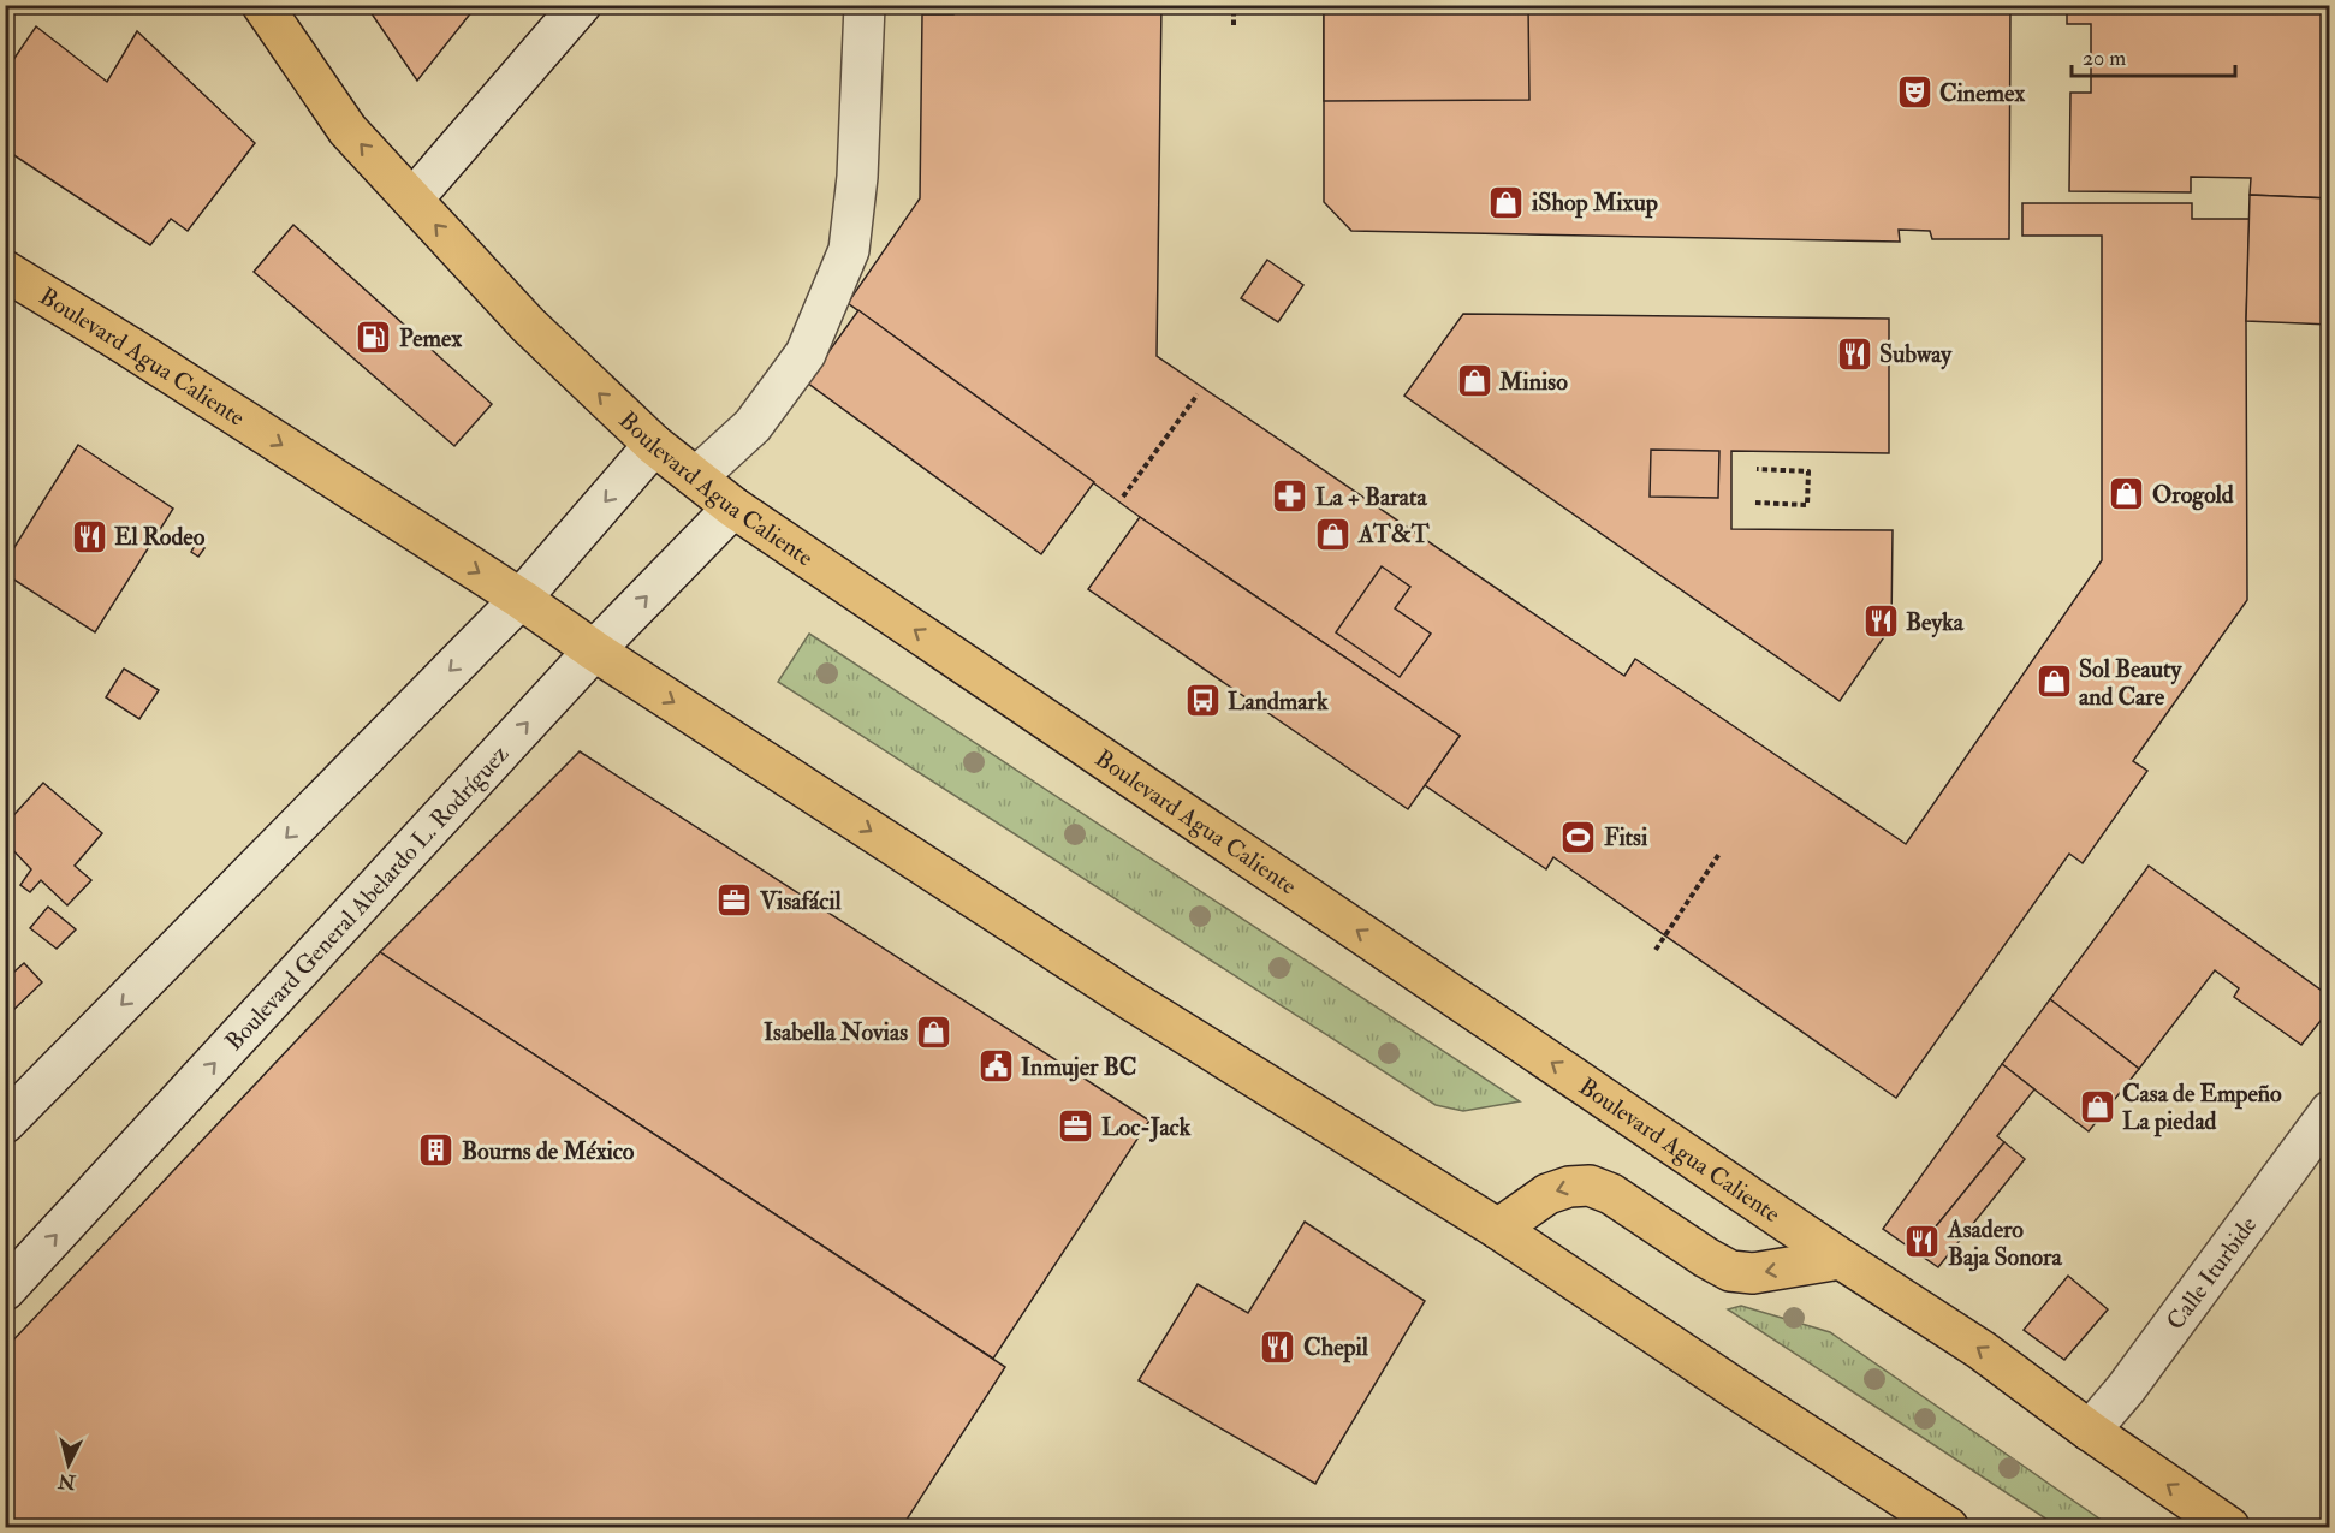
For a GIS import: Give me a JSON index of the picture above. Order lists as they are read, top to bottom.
{
  "streets": {
    "main road": ["Boulevard Agua Caliente", "Boulevard General Abelardo L. Rodríguez", "Calle Iturbide"]
  },
  "crossings": [
    ["Boulevard Agua Caliente", "Boulevard General Abelardo L. Rodríguez"],
    ["Boulevard Agua Caliente", "Calle Iturbide"]
  ],
  "places": {
    "theatre": ["Cinemex"],
    "shop": [
      "iShop Mixup",
      "Miniso",
      "Orogold",
      "AT&T",
      "Sol Beauty and Care",
      "Isabella Novias",
      "Casa de Empeño La piedad"
    ],
    "fuel station": ["Pemex"],
    "restaurant": [
      "Subway",
      "El Rodeo",
      "Beyka",
      "Asadero Baja Sonora",
      "Chepil"
    ],
    "pharmacy": ["La + Barata"],
    "bus stop": ["Landmark"],
    "sports": ["Fitsi"],
    "office": ["Visafácil", "Loc-Jack"],
    "public building": ["Inmujer BC"],
    "building": ["Bourns de México"]
  },
  "scale_bar": "20 m",
  "north": "bottom"
}
